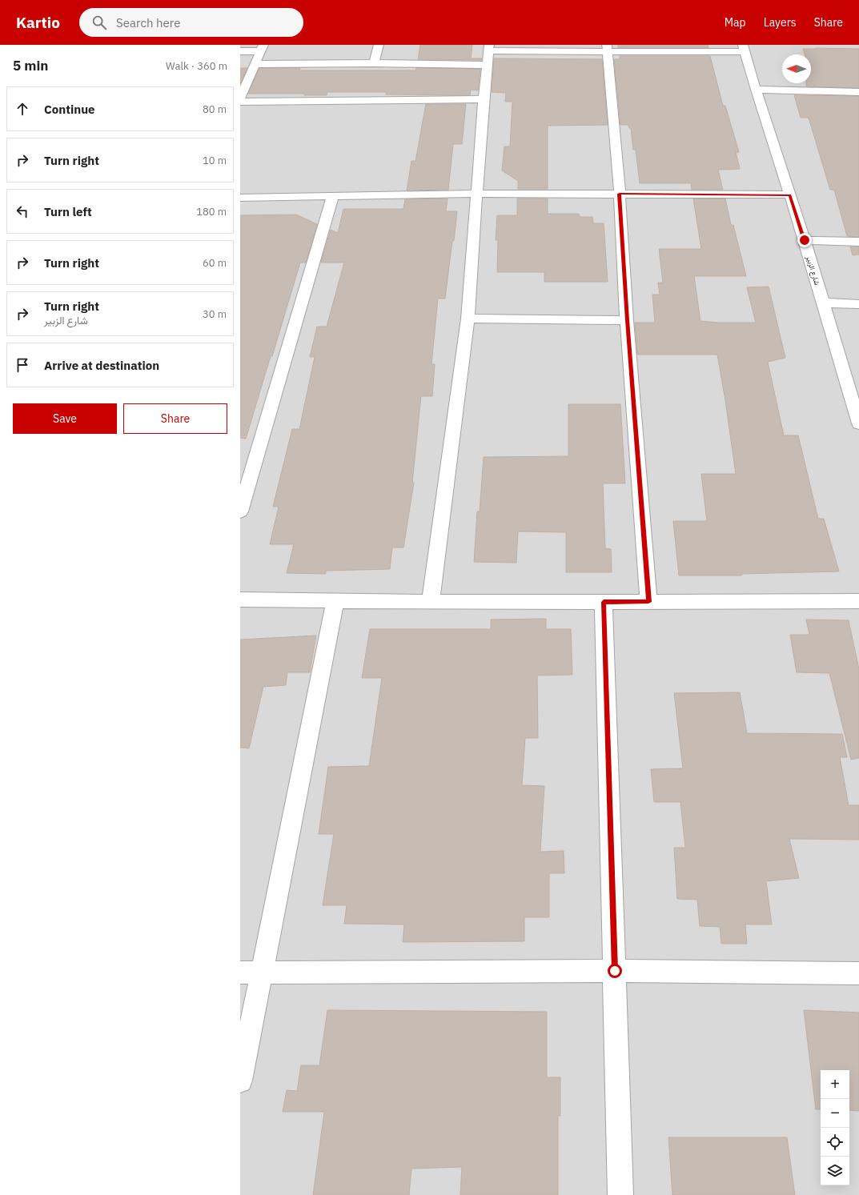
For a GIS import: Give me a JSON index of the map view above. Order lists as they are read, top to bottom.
{
  "streets": {
    "street": ["شارع الزبير"]
  },
  "north": "left",
  "page": {
    "header": "Kartio",
    "search": "Search here",
    "nav": ["Map", "Layers", "Share"],
    "heading": ["5 min", "Walk · 360 m"],
    "list": [
      ["Continue", "80 m"],
      ["Turn right", "10 m"],
      ["Turn left", "180 m"],
      ["Turn right", "60 m"],
      ["Turn right", "شارع الزبير", "30 m"],
      "Arrive at destination"
    ],
    "buttons": ["Save", "Share"],
    "map_buttons": ["+", "−"]
  }
}
